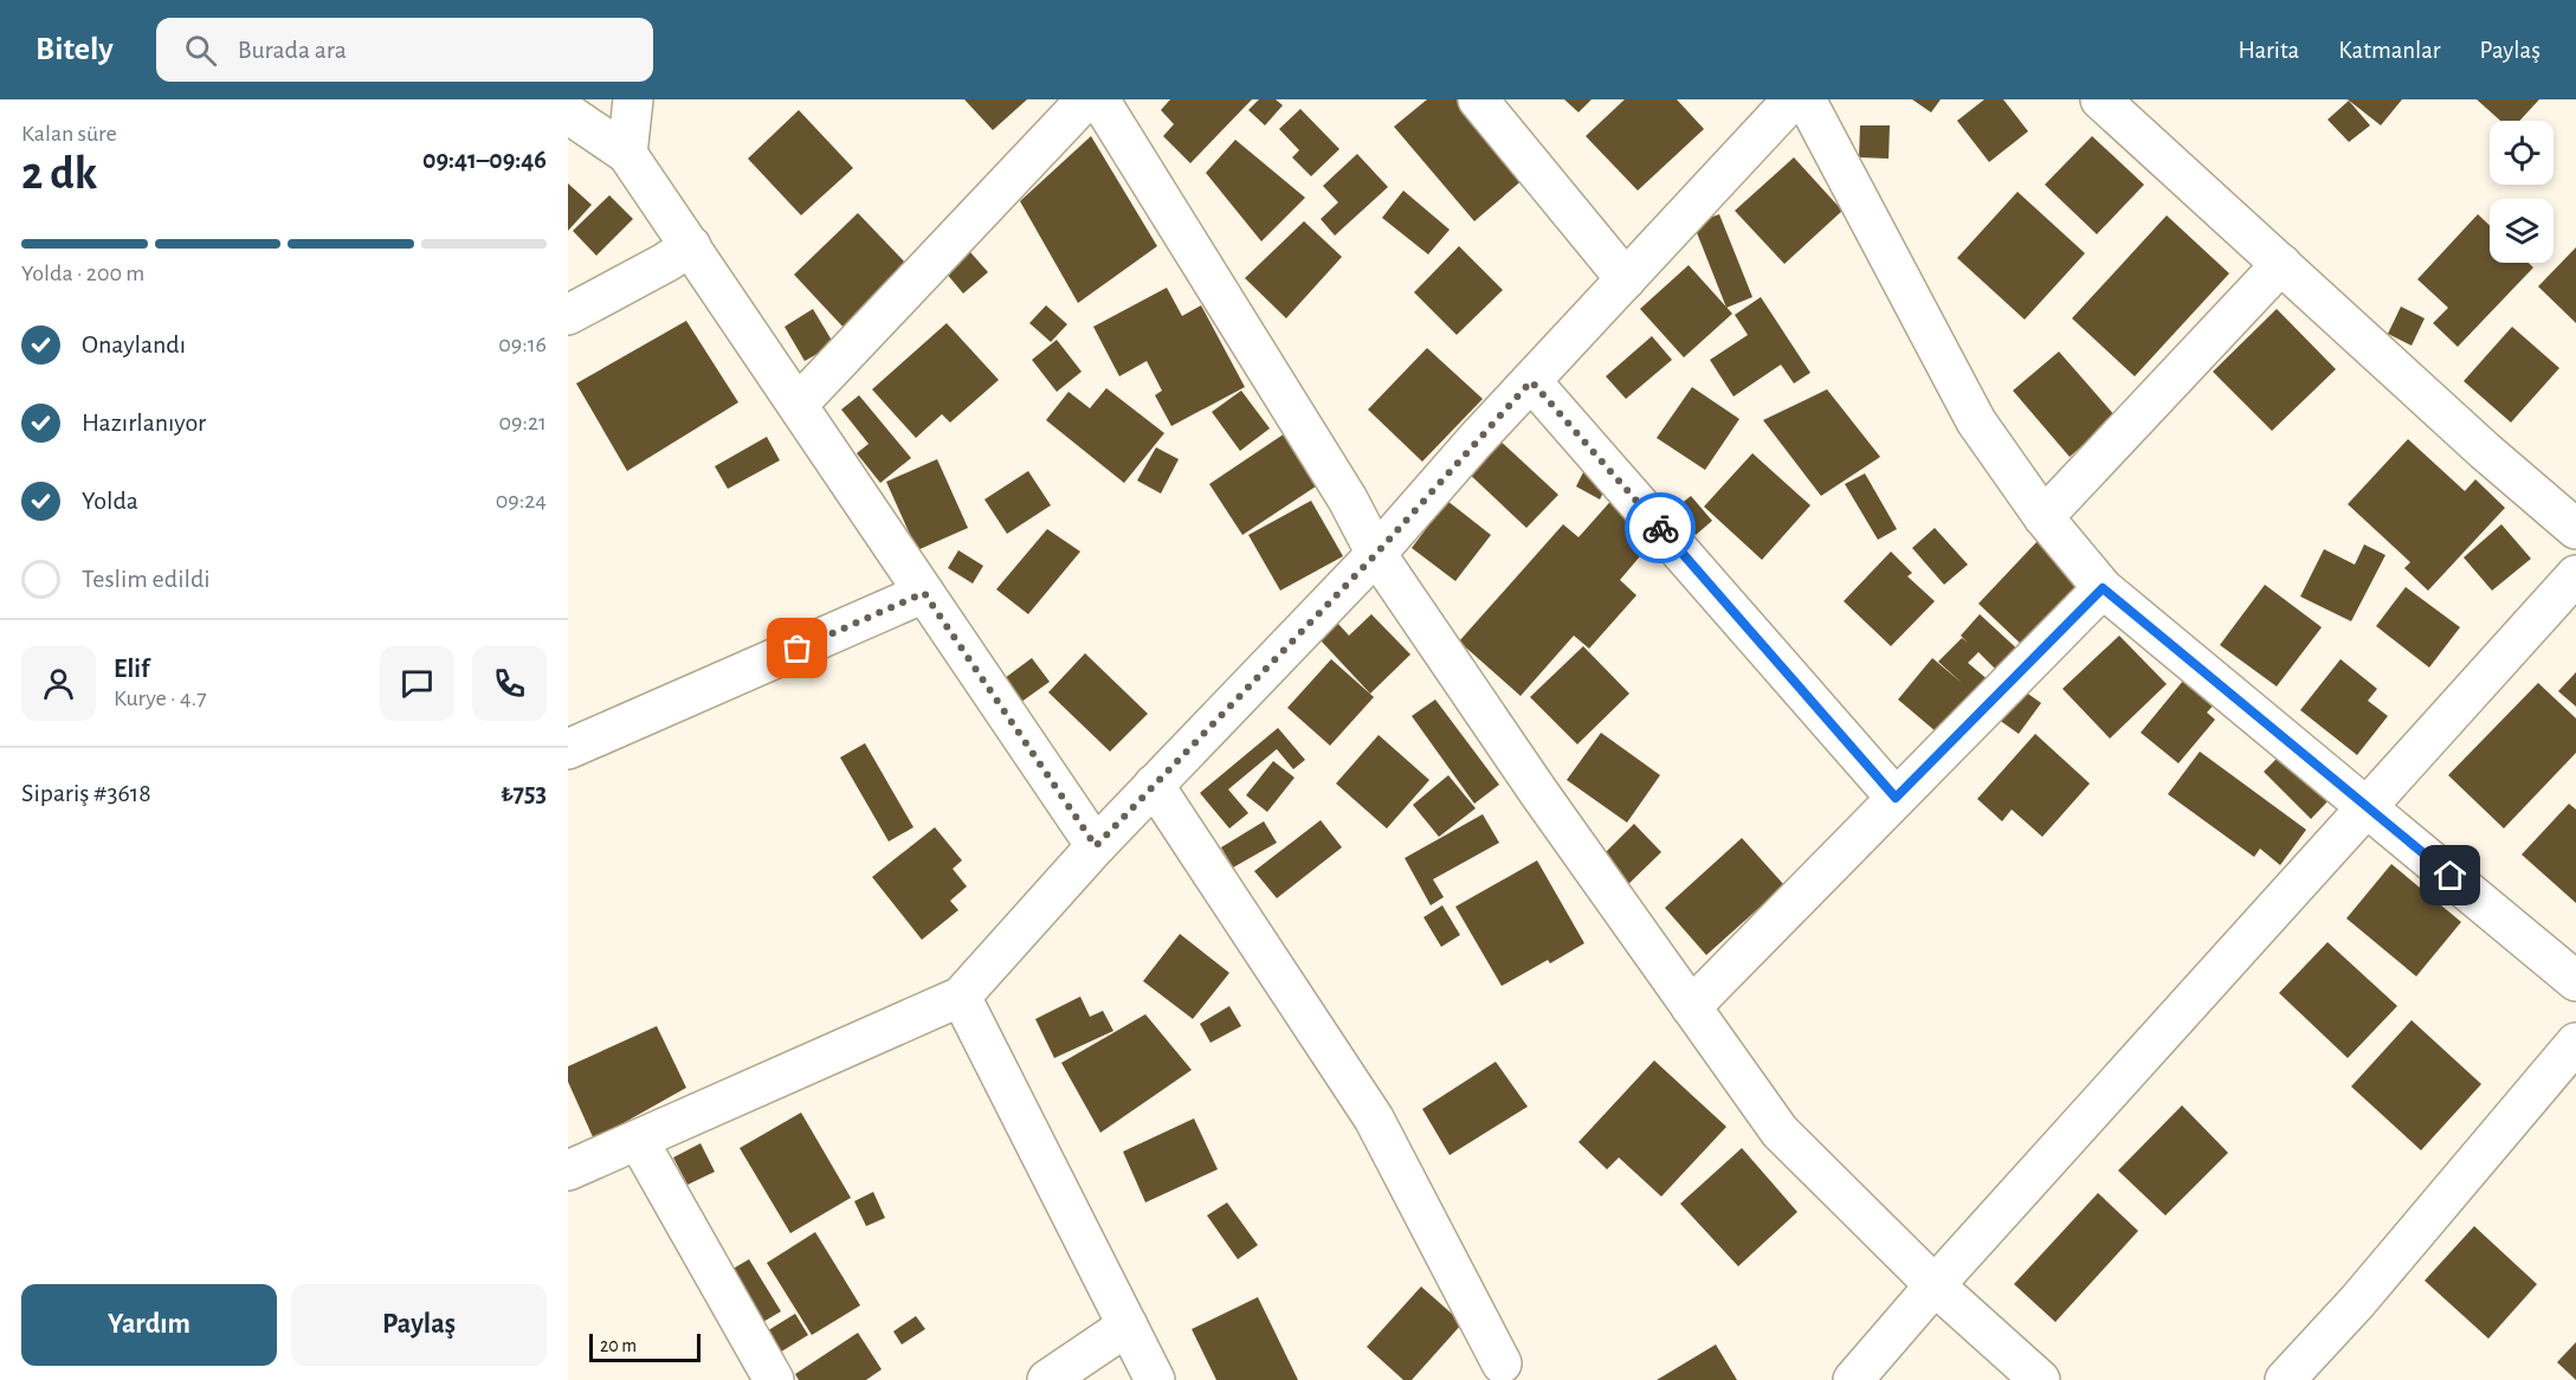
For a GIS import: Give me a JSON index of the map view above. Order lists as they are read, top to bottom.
{
  "scale_bar": "20 m",
  "page": {
    "header": "Bitely",
    "search": "Burada ara",
    "nav": ["Harita", "Katmanlar", "Paylaş"],
    "heading": ["2 dk", "Kalan süre", "09:41–09:46"],
    "panel": [
      "Elif",
      "Kurye · 4.7",
      "Sipariş #3618",
      "₺753"
    ],
    "bar": "Yolda · 200 m",
    "list": [
      ["Onaylandı", "09:16"],
      ["Hazırlanıyor", "09:21"],
      ["Yolda", "09:24"],
      "Teslim edildi"
    ],
    "buttons": ["Yardım", "Paylaş"],
    "scale": "20 m"
  }
}
